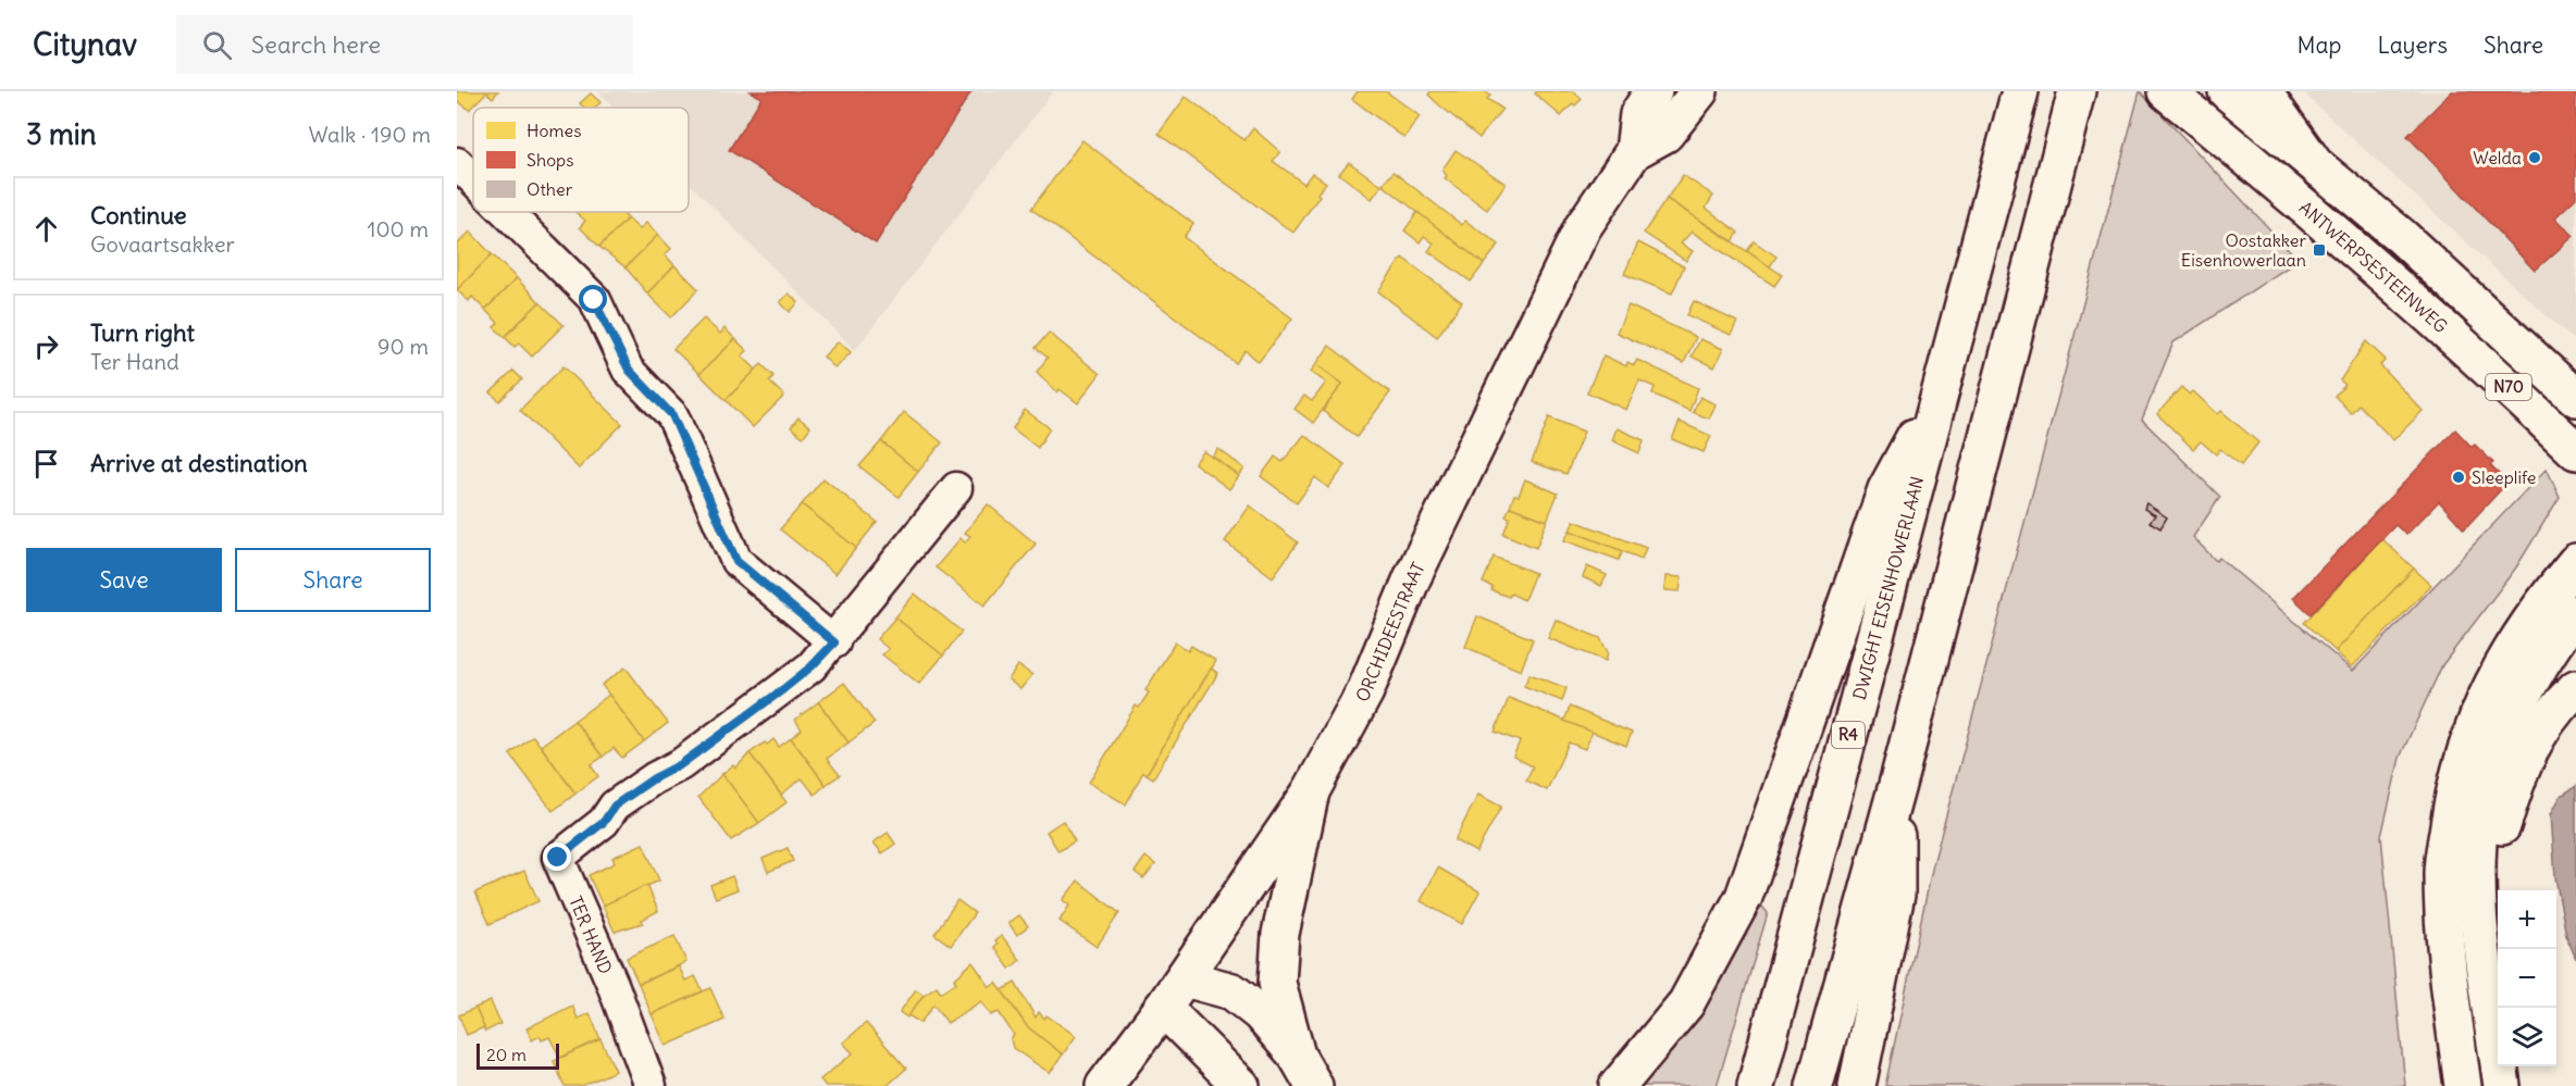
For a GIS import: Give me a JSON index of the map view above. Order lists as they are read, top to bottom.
{
  "streets": {
    "main road": [
      "ANTWERPSESTEENWEG",
      "N70",
      "DWIGHT EISENHOWERLAAN",
      "ORCHIDEESTRAAT",
      "R4"
    ],
    "street": ["TER HAND"]
  },
  "places": {
    "other": ["Welda", "Sleeplife"],
    "transit": ["Oostakker Eisenhowerlaan"]
  },
  "legend": ["Homes", "Shops", "Other"],
  "scale_bar": "20 m",
  "page": {
    "header": "Citynav",
    "search": "Search here",
    "nav": ["Map", "Layers", "Share"],
    "heading": ["3 min", "Walk · 190 m"],
    "list": [
      ["Continue", "Govaartsakker", "100 m"],
      ["Turn right", "Ter Hand", "90 m"],
      "Arrive at destination"
    ],
    "buttons": ["Save", "Share"],
    "map_buttons": ["+", "−"],
    "scale": "20 m"
  }
}
